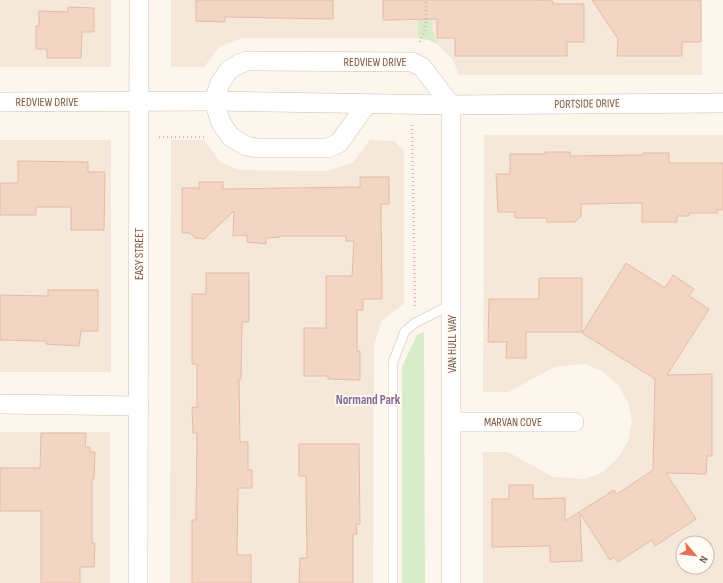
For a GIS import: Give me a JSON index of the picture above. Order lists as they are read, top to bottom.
{
  "streets": {
    "street": [
      "REDVIEW DRIVE",
      "PORTSIDE DRIVE",
      "EASY STREET",
      "VAN HULL WAY",
      "MARVAN COVE"
    ]
  },
  "crossings": [
    ["REDVIEW DRIVE", "PORTSIDE DRIVE"],
    ["REDVIEW DRIVE", "EASY STREET"],
    ["REDVIEW DRIVE", "VAN HULL WAY"],
    ["PORTSIDE DRIVE", "VAN HULL WAY"],
    ["VAN HULL WAY", "MARVAN COVE"]
  ],
  "districts": ["Normand Park"],
  "north": "bottom right"
}
